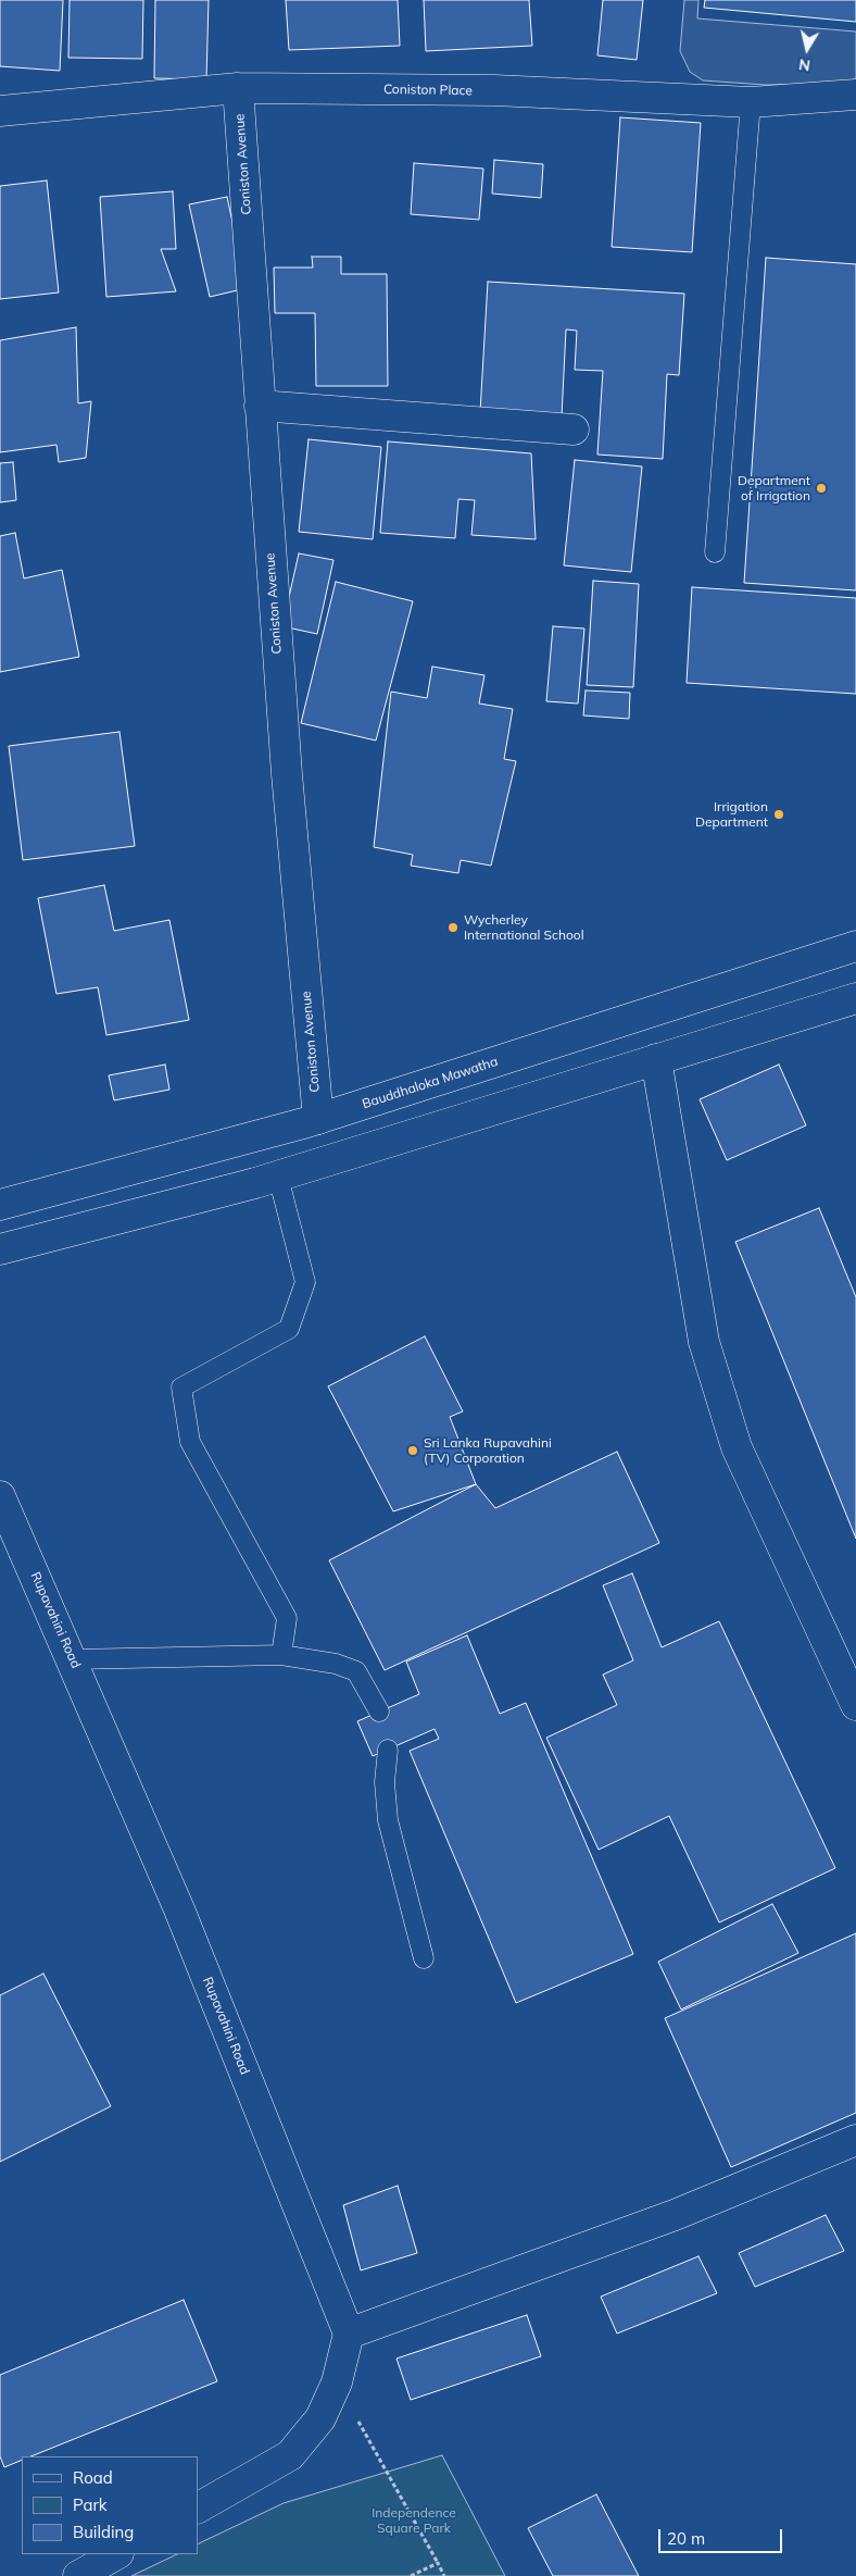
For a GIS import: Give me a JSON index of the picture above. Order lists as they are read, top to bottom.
{
  "streets": {
    "street": [
      "Coniston Place",
      "Coniston Avenue",
      "Bauddhaloka Mawatha",
      "Rupavahini Road"
    ]
  },
  "crossings": [
    ["Coniston Place", "Coniston Avenue"],
    ["Coniston Avenue", "Bauddhaloka Mawatha"]
  ],
  "parks": ["Independence Square Park"],
  "places": [
    "Department of Irrigation",
    "Irrigation Department",
    "Wycherley International School",
    "Sri Lanka Rupavahini (TV) Corporation"
  ],
  "legend": ["Road", "Park", "Building"],
  "scale_bar": "20 m",
  "north": "bottom"
}
